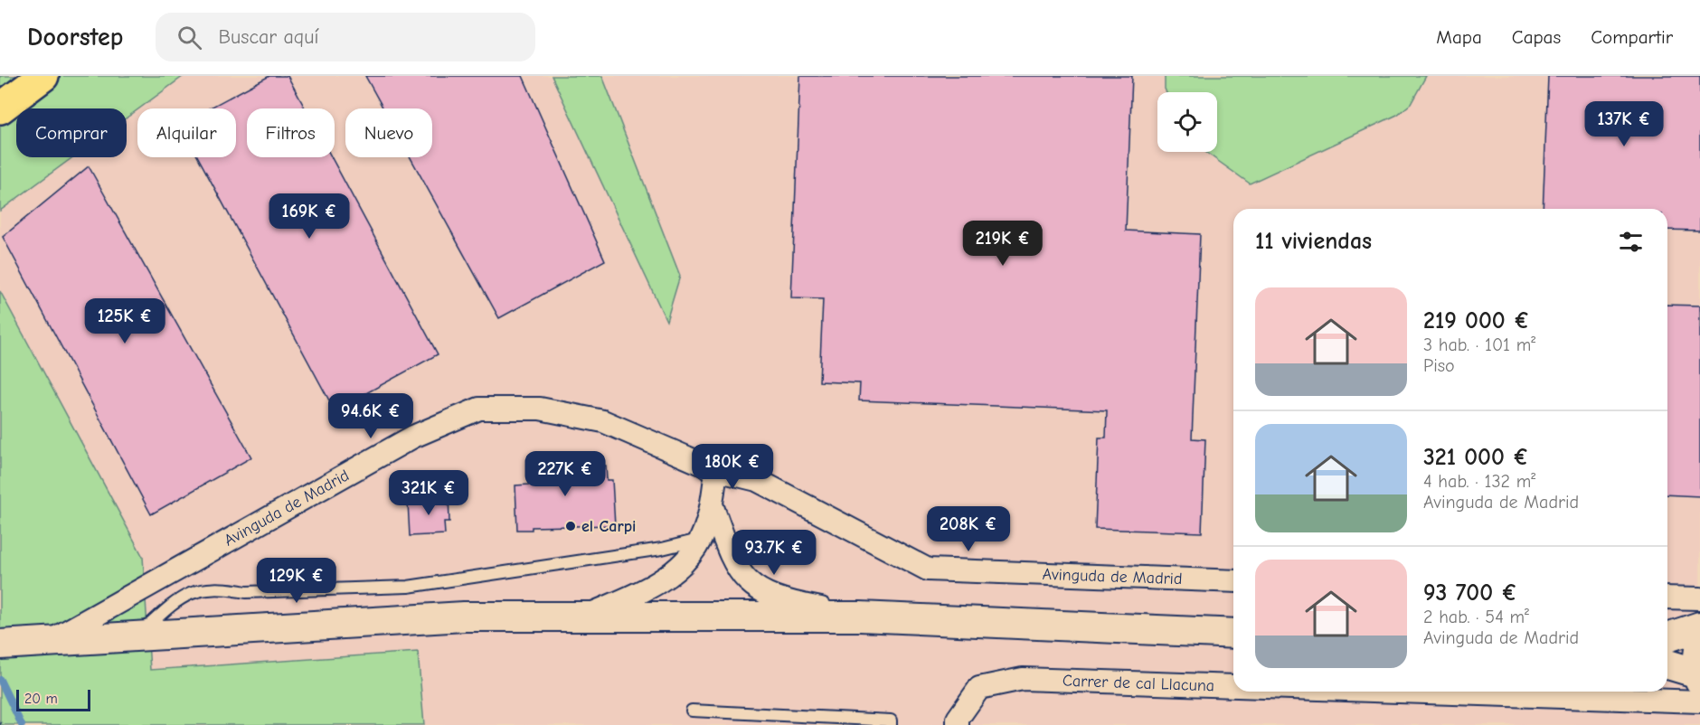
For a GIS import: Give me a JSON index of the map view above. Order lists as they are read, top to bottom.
{
  "streets": {
    "street": ["Avinguda de Madrid", "Carrer de cal Llacuna"]
  },
  "places": ["el Carpi"],
  "scale_bar": "20 m",
  "page": {
    "header": "Doorstep",
    "search": "Buscar aquí",
    "nav": ["Mapa", "Capas", "Compartir"],
    "price": [
      "137K €",
      "169K €",
      "219K €",
      "125K €",
      "94.6K €",
      "180K €",
      "227K €",
      "321K €",
      "208K €",
      "93.7K €",
      "129K €"
    ],
    "chip": [
      "Comprar",
      "Alquilar",
      "Filtros",
      "Nuevo"
    ],
    "heading": "11 viviendas",
    "list": [
      {
        "name": "219 000 €",
        "note": "3 hab. · 101 m² · Piso"
      },
      {
        "name": "321 000 €",
        "note": "4 hab. · 132 m² · Avinguda de Madrid"
      },
      {
        "name": "93 700 €",
        "note": "2 hab. · 54 m² · Avinguda de Madrid"
      }
    ],
    "scale": "20 m"
  }
}
